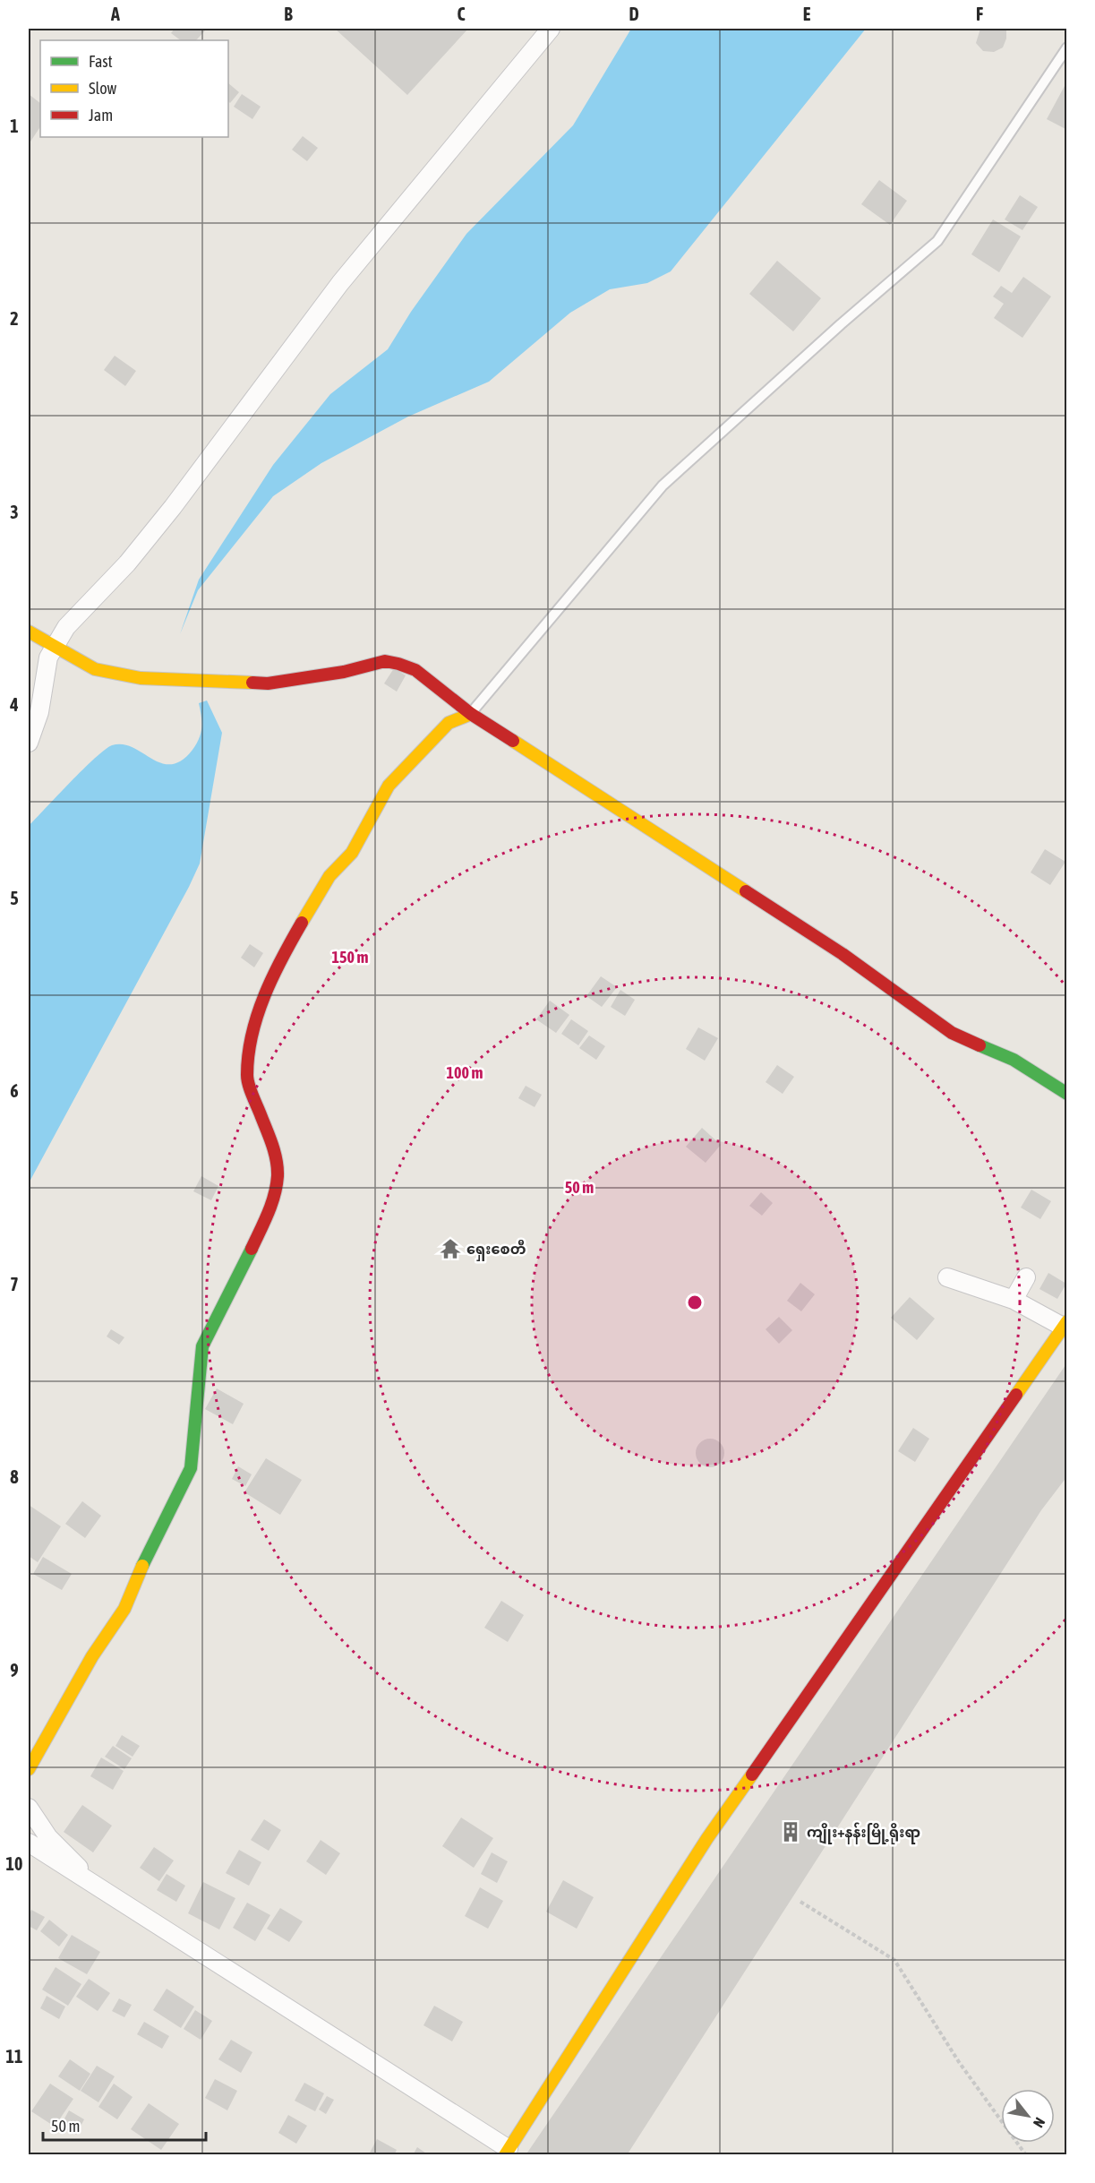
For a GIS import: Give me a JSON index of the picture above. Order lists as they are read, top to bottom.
{
  "places": {
    "temple": ["ရှေးစေတီ"],
    "building": ["ကျိုး+နန်းမြို့ရိုးရာ"]
  },
  "legend": ["Fast", "Slow", "Jam"],
  "scale_bar": "50 m",
  "north": "bottom right",
  "grid": {
    "columns": [
      "A",
      "B",
      "C",
      "D",
      "E",
      "F"
    ],
    "rows": [
      "1",
      "2",
      "3",
      "4",
      "5",
      "6",
      "7",
      "8",
      "9",
      "10",
      "11"
    ]
  },
  "rings": ["150 m", "100 m", "50 m"]
}
